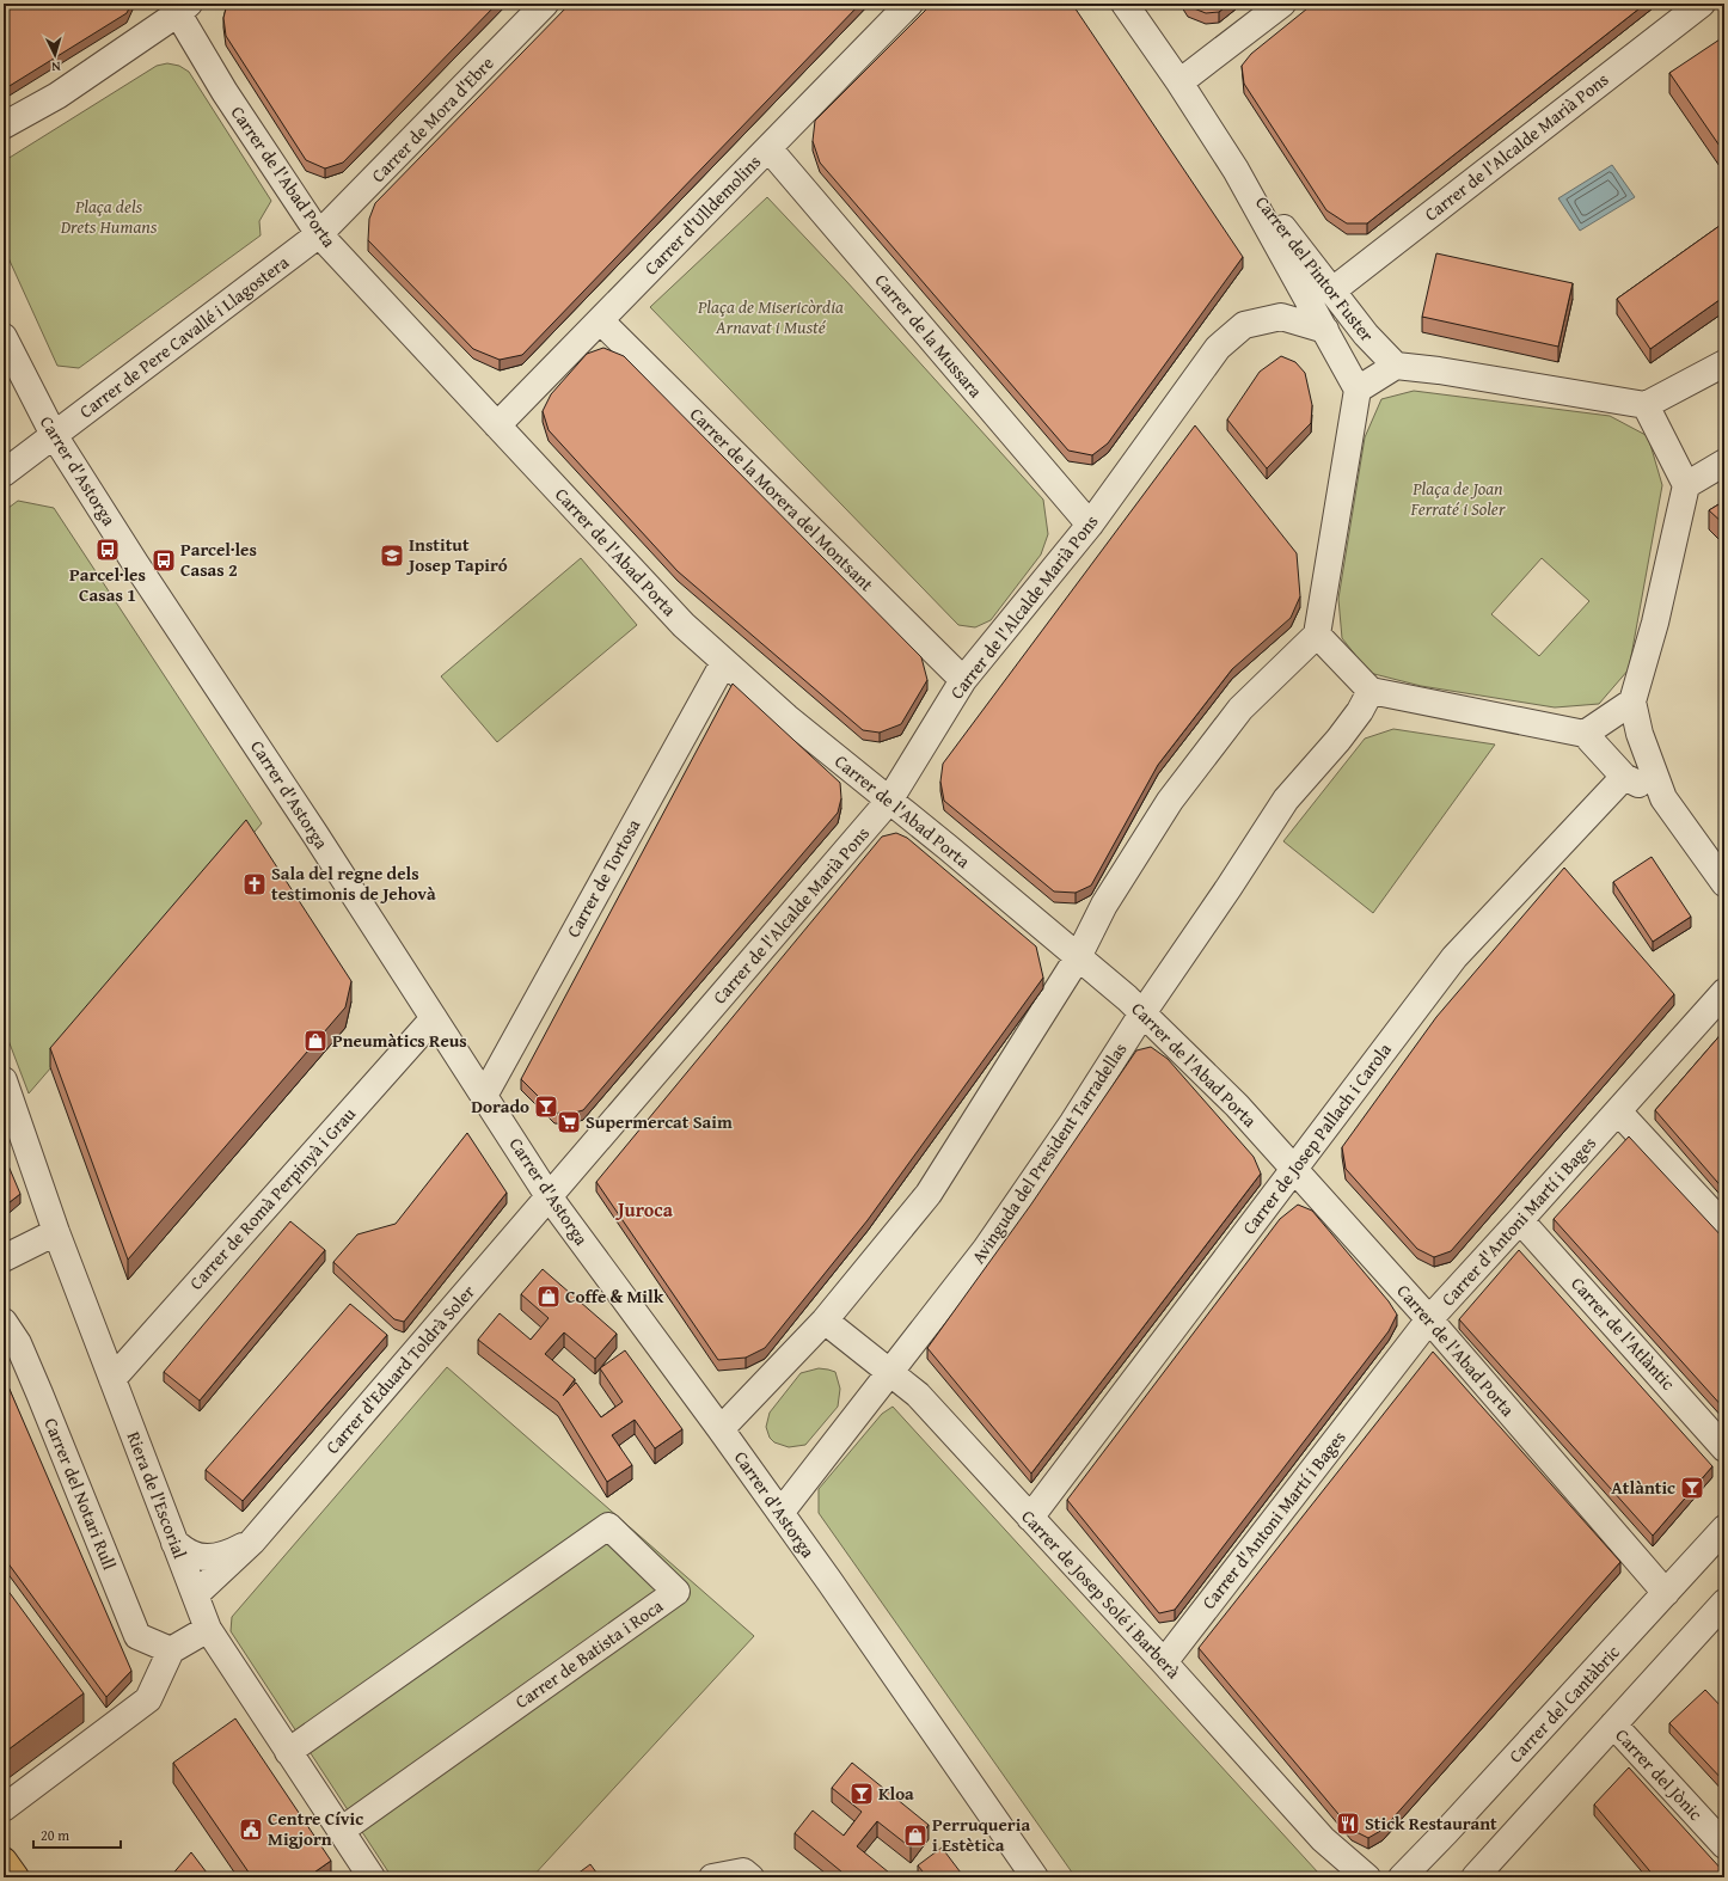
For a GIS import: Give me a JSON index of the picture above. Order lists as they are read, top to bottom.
{
  "streets": {
    "street": [
      "Carrer de Mora d'Ebre",
      "Carrer de l'Alcalde Marià Pons",
      "Carrer de l'Abad Porta",
      "Carrer d'Ulldemolins",
      "Carrer del Pintor Fuster",
      "Carrer de la Mussara",
      "Carrer de Pere Cavallé i Llagostera",
      "Carrer d'Astorga",
      "Carrer de la Morera del Montsant",
      "Carrer de Tortosa",
      "Carrer de Josep Pallach i Carola",
      "Avinguda del President Tarradellas",
      "Carrer de Romà Perpinyà i Grau",
      "Carrer d'Antoni Martí i Bages",
      "Carrer de l'Atlàntic",
      "Carrer d'Eduard Toldrà Soler",
      "Carrer del Notari Rull",
      "Riera de l'Escorial",
      "Carrer de Josep Solé i Barberà",
      "Carrer de Batista i Roca",
      "Carrer del Cantàbric",
      "Carrer del Jònic"
    ]
  },
  "crossings": [
    ["Carrer de Mora d'Ebre", "Carrer de l'Abad Porta"],
    ["Carrer de Mora d'Ebre", "Carrer de Pere Cavallé i Llagostera"],
    ["Carrer de l'Alcalde Marià Pons", "Carrer de l'Abad Porta"],
    ["Carrer de l'Alcalde Marià Pons", "Carrer del Pintor Fuster"],
    ["Carrer de l'Alcalde Marià Pons", "Carrer de la Mussara"],
    ["Carrer de l'Alcalde Marià Pons", "Carrer d'Astorga"],
    ["Carrer de l'Alcalde Marià Pons", "Carrer de la Morera del Montsant"],
    ["Carrer de l'Alcalde Marià Pons", "Carrer d'Eduard Toldrà Soler"],
    ["Carrer de l'Abad Porta", "Carrer d'Ulldemolins"],
    ["Carrer de l'Abad Porta", "Carrer de Pere Cavallé i Llagostera"],
    ["Carrer de l'Abad Porta", "Carrer de Tortosa"],
    ["Carrer de l'Abad Porta", "Carrer de Josep Pallach i Carola"],
    ["Carrer de l'Abad Porta", "Avinguda del President Tarradellas"],
    ["Carrer de l'Abad Porta", "Carrer d'Antoni Martí i Bages"],
    ["Carrer de l'Abad Porta", "Carrer del Cantàbric"],
    ["Carrer d'Ulldemolins", "Carrer de la Mussara"],
    ["Carrer d'Ulldemolins", "Carrer de la Morera del Montsant"],
    ["Carrer de Pere Cavallé i Llagostera", "Carrer d'Astorga"],
    ["Carrer d'Astorga", "Carrer de Tortosa"],
    ["Carrer d'Astorga", "Avinguda del President Tarradellas"],
    ["Carrer d'Astorga", "Carrer de Romà Perpinyà i Grau"],
    ["Carrer d'Astorga", "Carrer d'Eduard Toldrà Soler"],
    ["Carrer de Josep Pallach i Carola", "Carrer de Josep Solé i Barberà"],
    ["Avinguda del President Tarradellas", "Carrer de Josep Solé i Barberà"],
    ["Carrer de Romà Perpinyà i Grau", "Riera de l'Escorial"],
    ["Carrer d'Antoni Martí i Bages", "Carrer de l'Atlàntic"],
    ["Carrer d'Antoni Martí i Bages", "Carrer de Josep Solé i Barberà"],
    ["Carrer d'Eduard Toldrà Soler", "Riera de l'Escorial"],
    ["Riera de l'Escorial", "Carrer de Batista i Roca"]
  ],
  "districts": ["Juroca"],
  "parks": ["Plaça dels Drets Humans", "Plaça de Misericòrdia Arnavat i Musté", "Plaça de Joan Ferraté i Soler"],
  "places": {
    "bus stop": ["Parcel·les Casas 1", "Parcel·les Casas 2"],
    "school or university": ["Institut Josep Tapiró"],
    "church": ["Sala del regne dels testimonis de Jehovà"],
    "shop": ["Pneumàtics Reus", "Coffe & Milk", "Perruqueria i Estètica"],
    "bar": ["Dorado", "Atlàntic", "Kloa"],
    "supermarket": ["Supermercat Saim"],
    "restaurant": ["Stick Restaurant"],
    "public building": ["Centre Cívic Migjorn"]
  },
  "scale_bar": "20 m",
  "north": "bottom"
}
